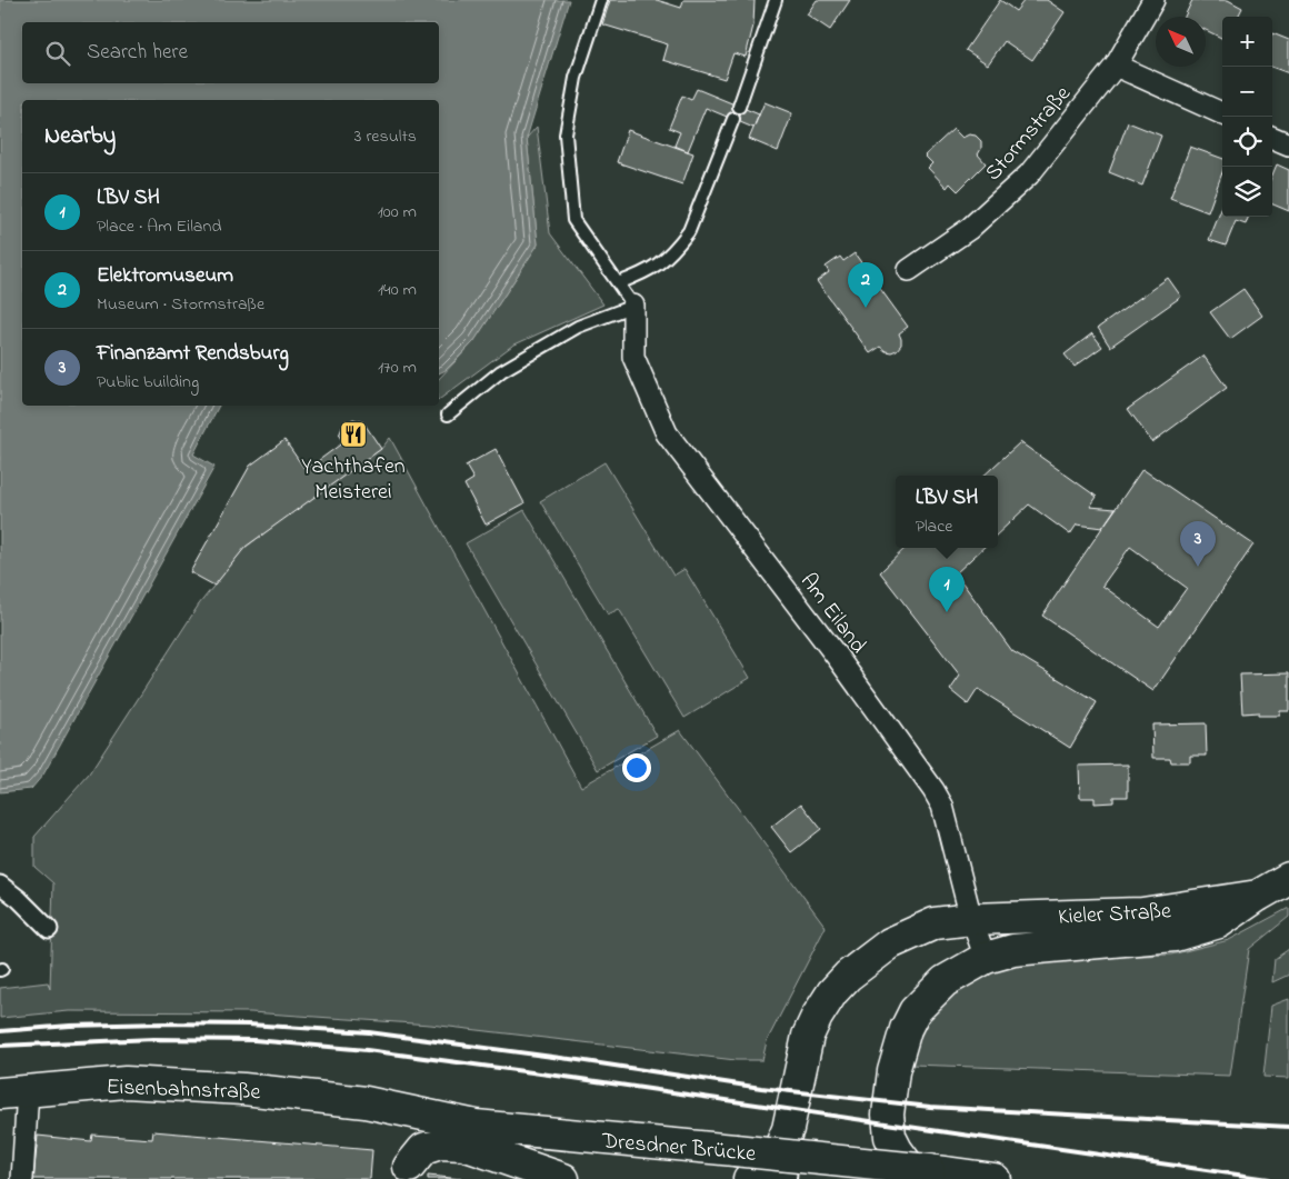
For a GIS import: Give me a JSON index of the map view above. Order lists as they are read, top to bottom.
{
  "streets": {
    "main road": ["Kieler Straße", "Eisenbahnstraße", "Dresdner Brücke"],
    "street": ["Stormstraße", "Am Eiland"]
  },
  "crossings": [
    ["Am Eiland", "Kieler Straße"],
    ["Eisenbahnstraße", "Dresdner Brücke"]
  ],
  "places": {
    "restaurant": ["Yachthafen Meisterei"]
  },
  "north": "top left",
  "page": {
    "map_buttons": ["+", "−"],
    "search": "Search here",
    "heading": ["Nearby", "3 results"],
    "list": [
      {
        "mark": "1",
        "name": "LBV SH",
        "note": "Place · Am Eiland",
        "value": "100 m"
      },
      {
        "mark": "2",
        "name": "Elektromuseum",
        "note": "Museum · Stormstraße",
        "value": "140 m"
      },
      {
        "mark": "3",
        "name": "Finanzamt Rendsburg",
        "note": "Public building",
        "value": "170 m"
      }
    ],
    "pins": ["2", "3", "1"],
    "popup": ["LBV SH", "Place"]
  }
}
